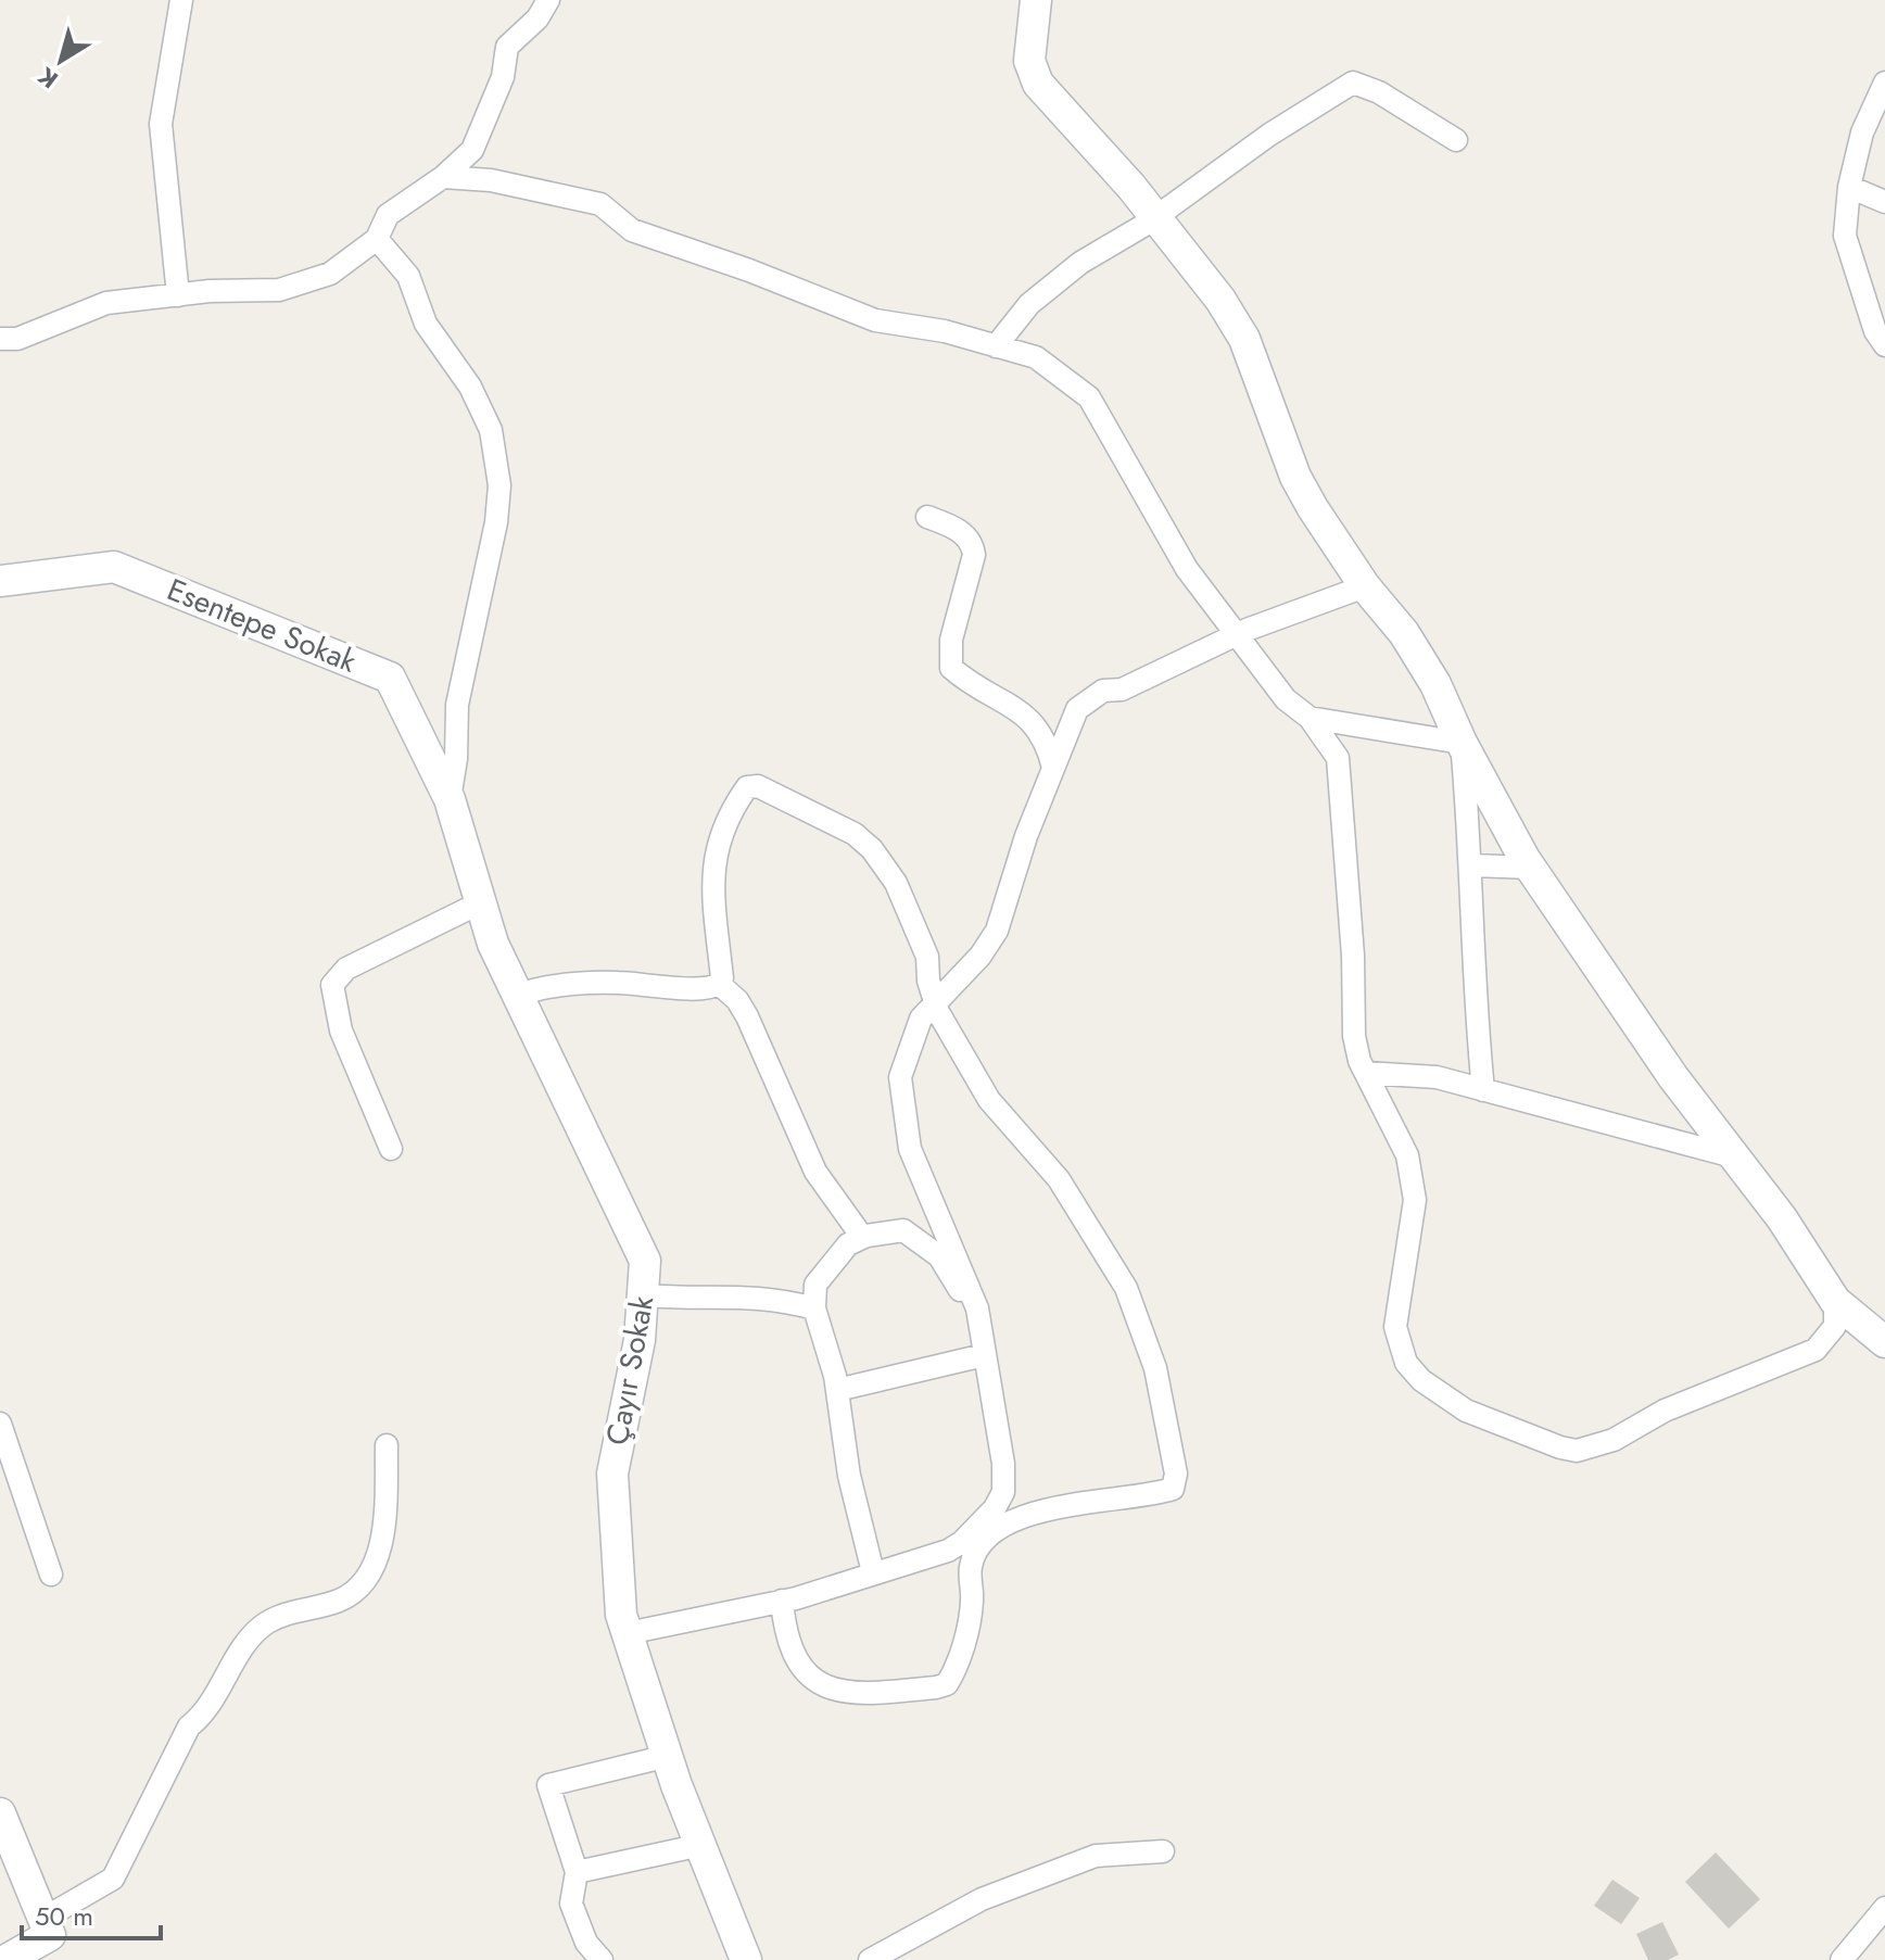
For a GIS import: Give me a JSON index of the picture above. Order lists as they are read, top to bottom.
{
  "streets": {
    "street": ["Esentepe Sokak", "Çayır Sokak"]
  },
  "crossings": [
    ["Esentepe Sokak", "Çayır Sokak"]
  ],
  "scale_bar": "50 m",
  "north": "bottom left"
}
